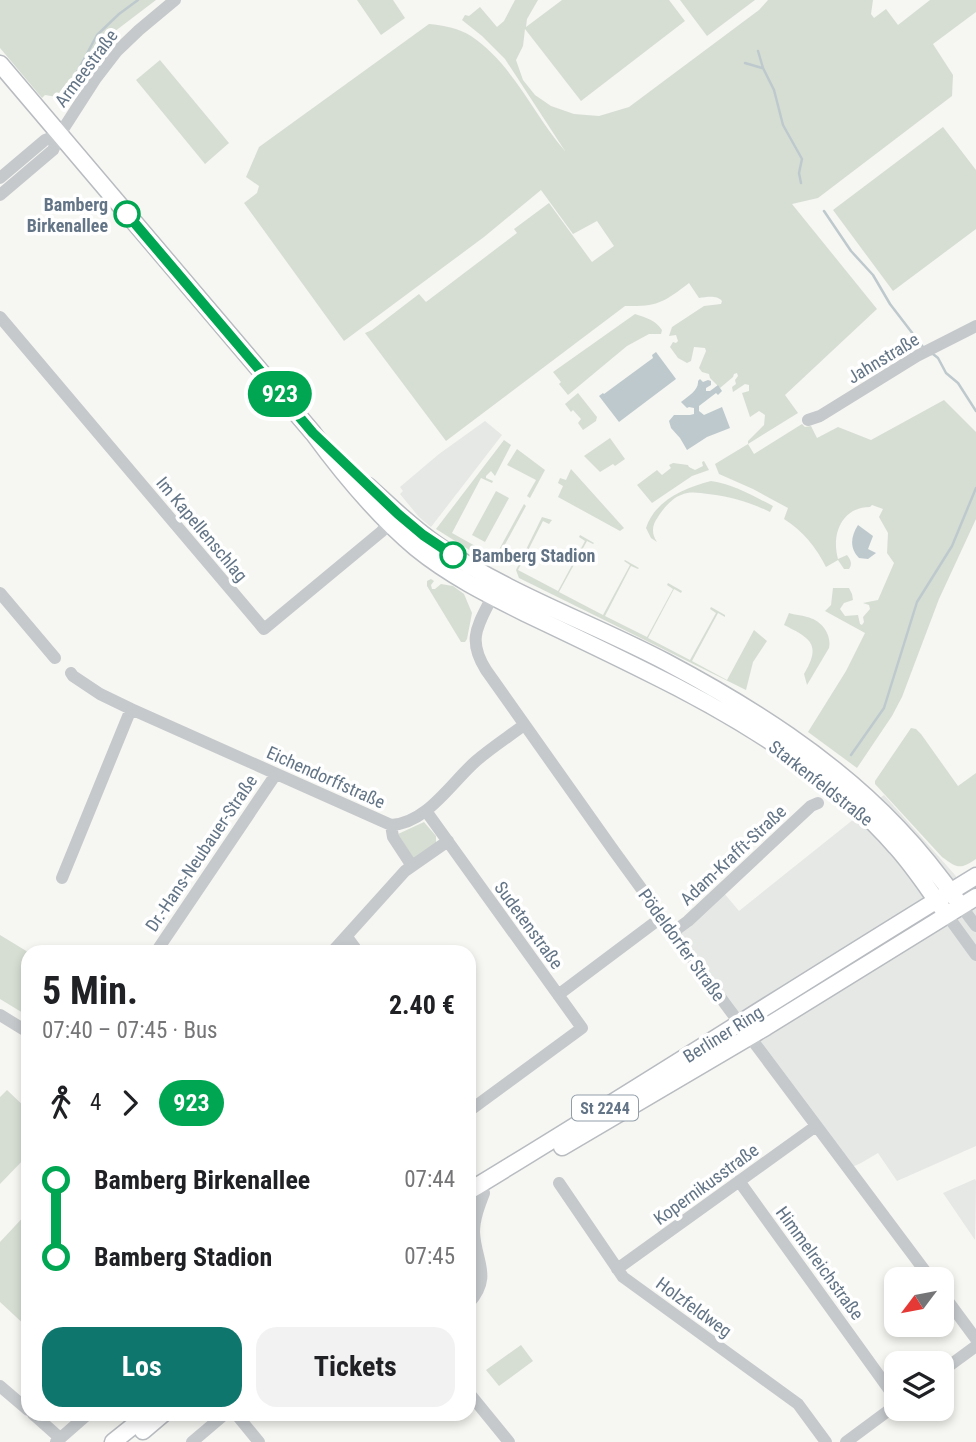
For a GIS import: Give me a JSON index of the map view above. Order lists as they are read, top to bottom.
{
  "streets": {
    "main road": ["Starkenfeldstraße", "Berliner Ring", "St 2244"],
    "street": [
      "Armeestraße",
      "Jahnstraße",
      "Im Kapellenschlag",
      "Eichendorffstraße",
      "Dr.-Hans-Neubauer-Straße",
      "Adam-Krafft-Straße",
      "Sudetenstraße",
      "Pödeldorfer Straße",
      "Kopernikusstraße",
      "Himmelreichstraße",
      "Holzfeldweg"
    ]
  },
  "crossings": [
    ["Eichendorffstraße", "Dr.-Hans-Neubauer-Straße"],
    ["Eichendorffstraße", "Sudetenstraße"],
    ["Eichendorffstraße", "Pödeldorfer Straße"],
    ["Starkenfeldstraße", "Pödeldorfer Straße"],
    ["Starkenfeldstraße", "Berliner Ring"],
    ["Adam-Krafft-Straße", "Pödeldorfer Straße"],
    ["Pödeldorfer Straße", "Berliner Ring"],
    ["Pödeldorfer Straße", "Kopernikusstraße"],
    ["Kopernikusstraße", "Himmelreichstraße"],
    ["Kopernikusstraße", "Holzfeldweg"]
  ],
  "places": ["Bamberg Birkenallee", "Bamberg Stadion"],
  "lines": ["bus line 923"],
  "north": "bottom left",
  "page": {
    "on_map": "923",
    "heading": ["5 Min.", "07:40 – 07:45 · Bus", "2.40 €"],
    "legs": ["4", "923"],
    "list": [
      {
        "name": "Bamberg Birkenallee",
        "value": "07:44"
      },
      {
        "name": "Bamberg Stadion",
        "value": "07:45"
      }
    ],
    "buttons": ["Los", "Tickets"]
  }
}
